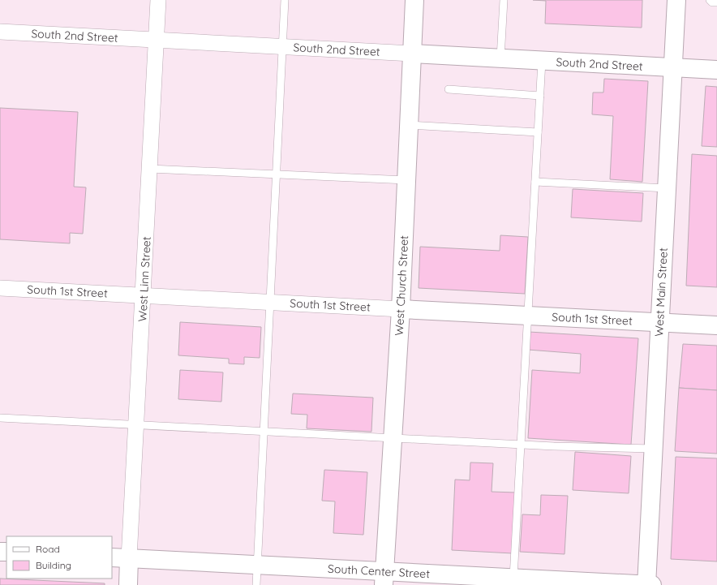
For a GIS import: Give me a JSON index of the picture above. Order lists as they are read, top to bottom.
{
  "streets": {
    "street": [
      "South 2nd Street",
      "West Linn Street",
      "West Church Street",
      "South 1st Street",
      "West Main Street",
      "South Center Street"
    ]
  },
  "crossings": [
    ["South 2nd Street", "West Linn Street"],
    ["South 2nd Street", "West Church Street"],
    ["South 2nd Street", "West Main Street"],
    ["West Linn Street", "South 1st Street"],
    ["West Linn Street", "South Center Street"],
    ["West Church Street", "South 1st Street"],
    ["West Church Street", "South Center Street"],
    ["South 1st Street", "West Main Street"],
    ["West Main Street", "South Center Street"]
  ],
  "legend": ["Road", "Building"]
}
